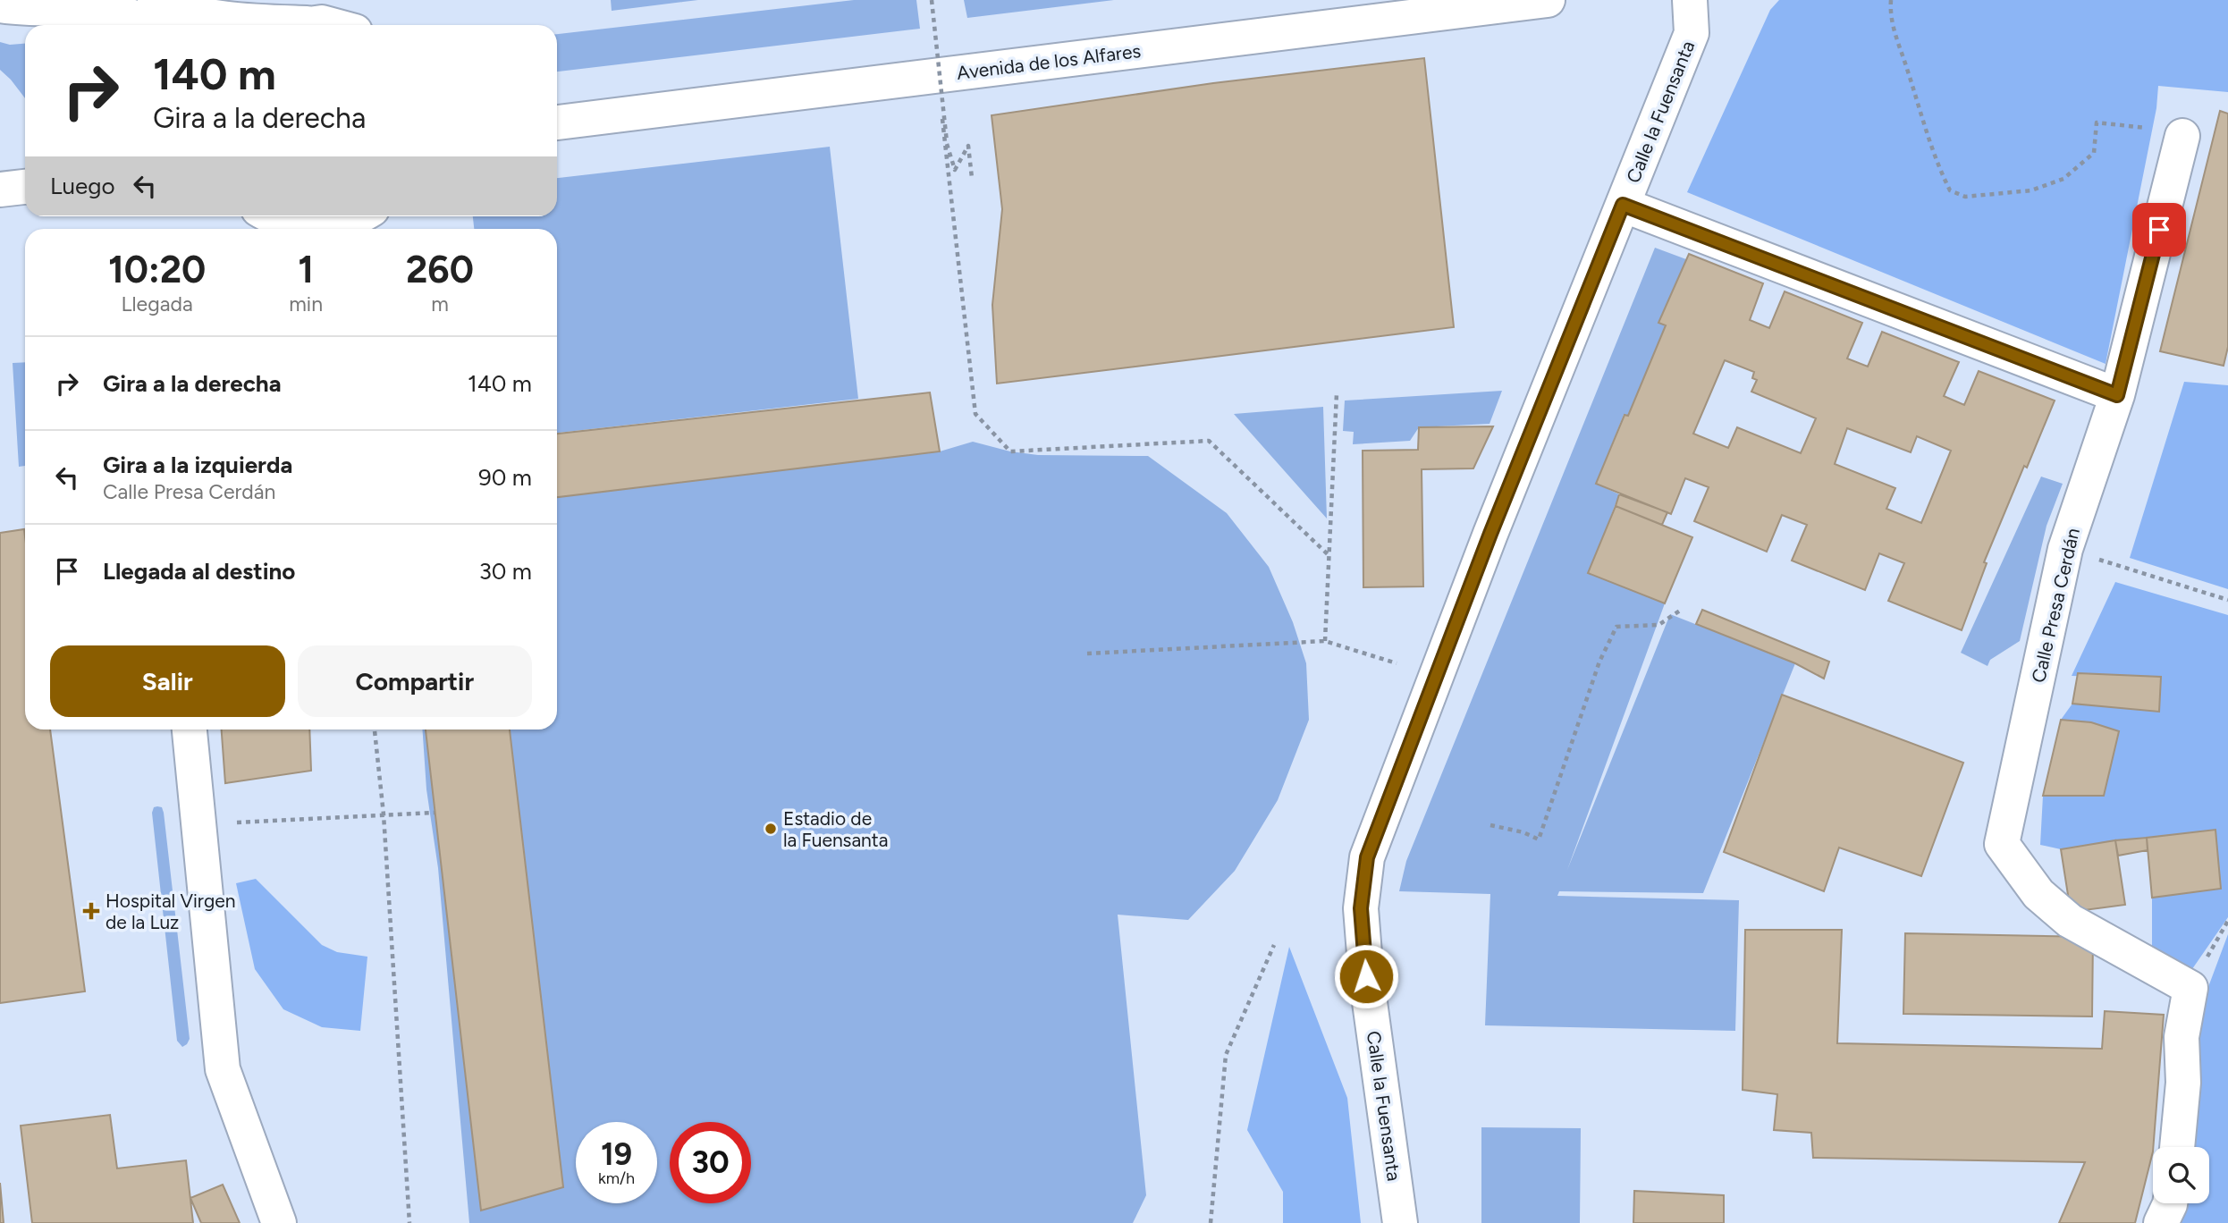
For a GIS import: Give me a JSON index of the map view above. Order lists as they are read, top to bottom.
{
  "streets": {
    "street": ["Avenida de los Alfares", "Calle la Fuensanta", "Calle Presa Cerdán"]
  },
  "places": {
    "other": ["Estadio de la Fuensanta"],
    "health": ["Hospital Virgen de la Luz"]
  },
  "page": {
    "turn": ["140 m", "Gira a la derecha"],
    "then": "Luego",
    "eta": [
      "10:20",
      "Llegada",
      "1",
      "min",
      "260",
      "m"
    ],
    "list": [
      {
        "name": "Gira a la derecha",
        "value": "140 m"
      },
      {
        "name": "Gira a la izquierda",
        "note": "Calle Presa Cerdán",
        "value": "90 m"
      },
      {
        "name": "Llegada al destino",
        "value": "30 m"
      }
    ],
    "buttons": ["Salir", "Compartir"],
    "speed": "19 km/h",
    "limit": "30"
  }
}
